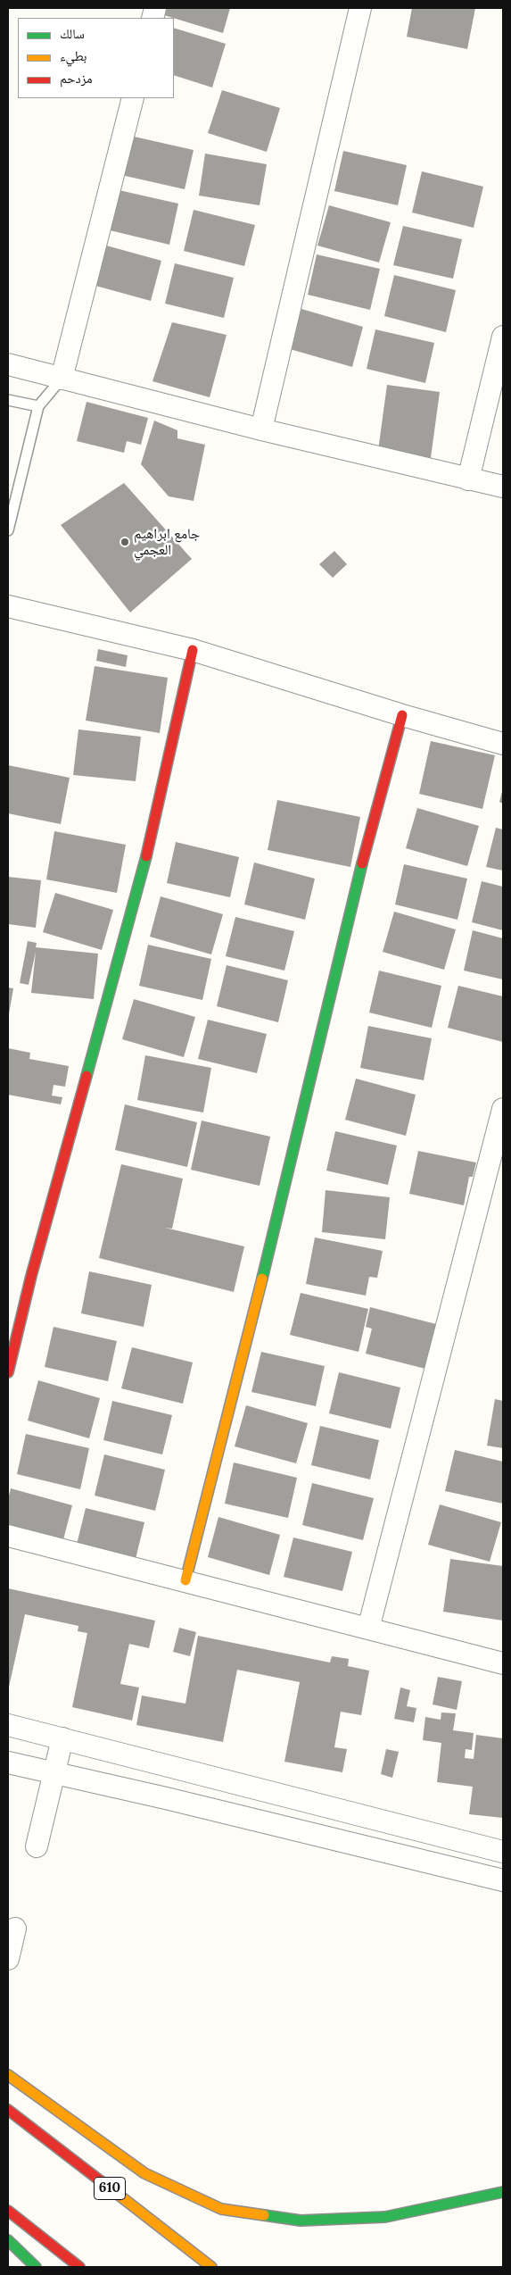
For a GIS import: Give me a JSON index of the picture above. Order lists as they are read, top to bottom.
{
  "streets": {
    "main road": ["610"]
  },
  "places": ["جامع ابراهيم العجمي"],
  "legend": ["سالك", "بطيء", "مزدحم"]
}
